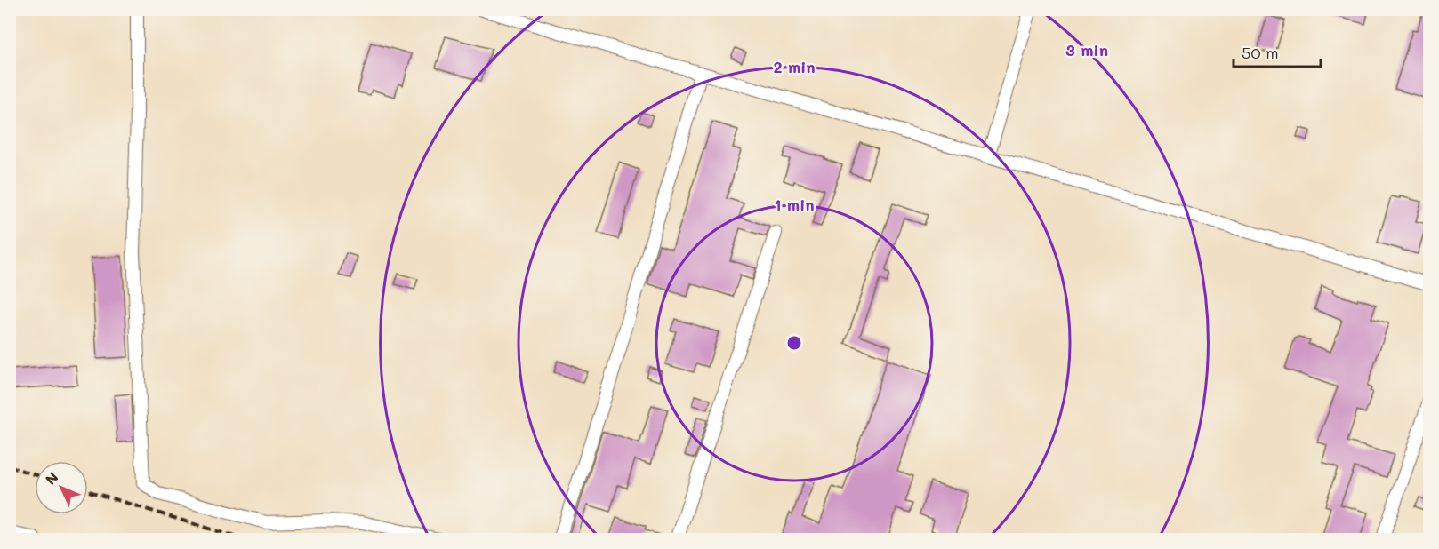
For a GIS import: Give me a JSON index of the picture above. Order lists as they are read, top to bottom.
{
  "scale_bar": "50 m",
  "north": "top left",
  "rings": ["3 min", "2 min", "1 min"]
}
